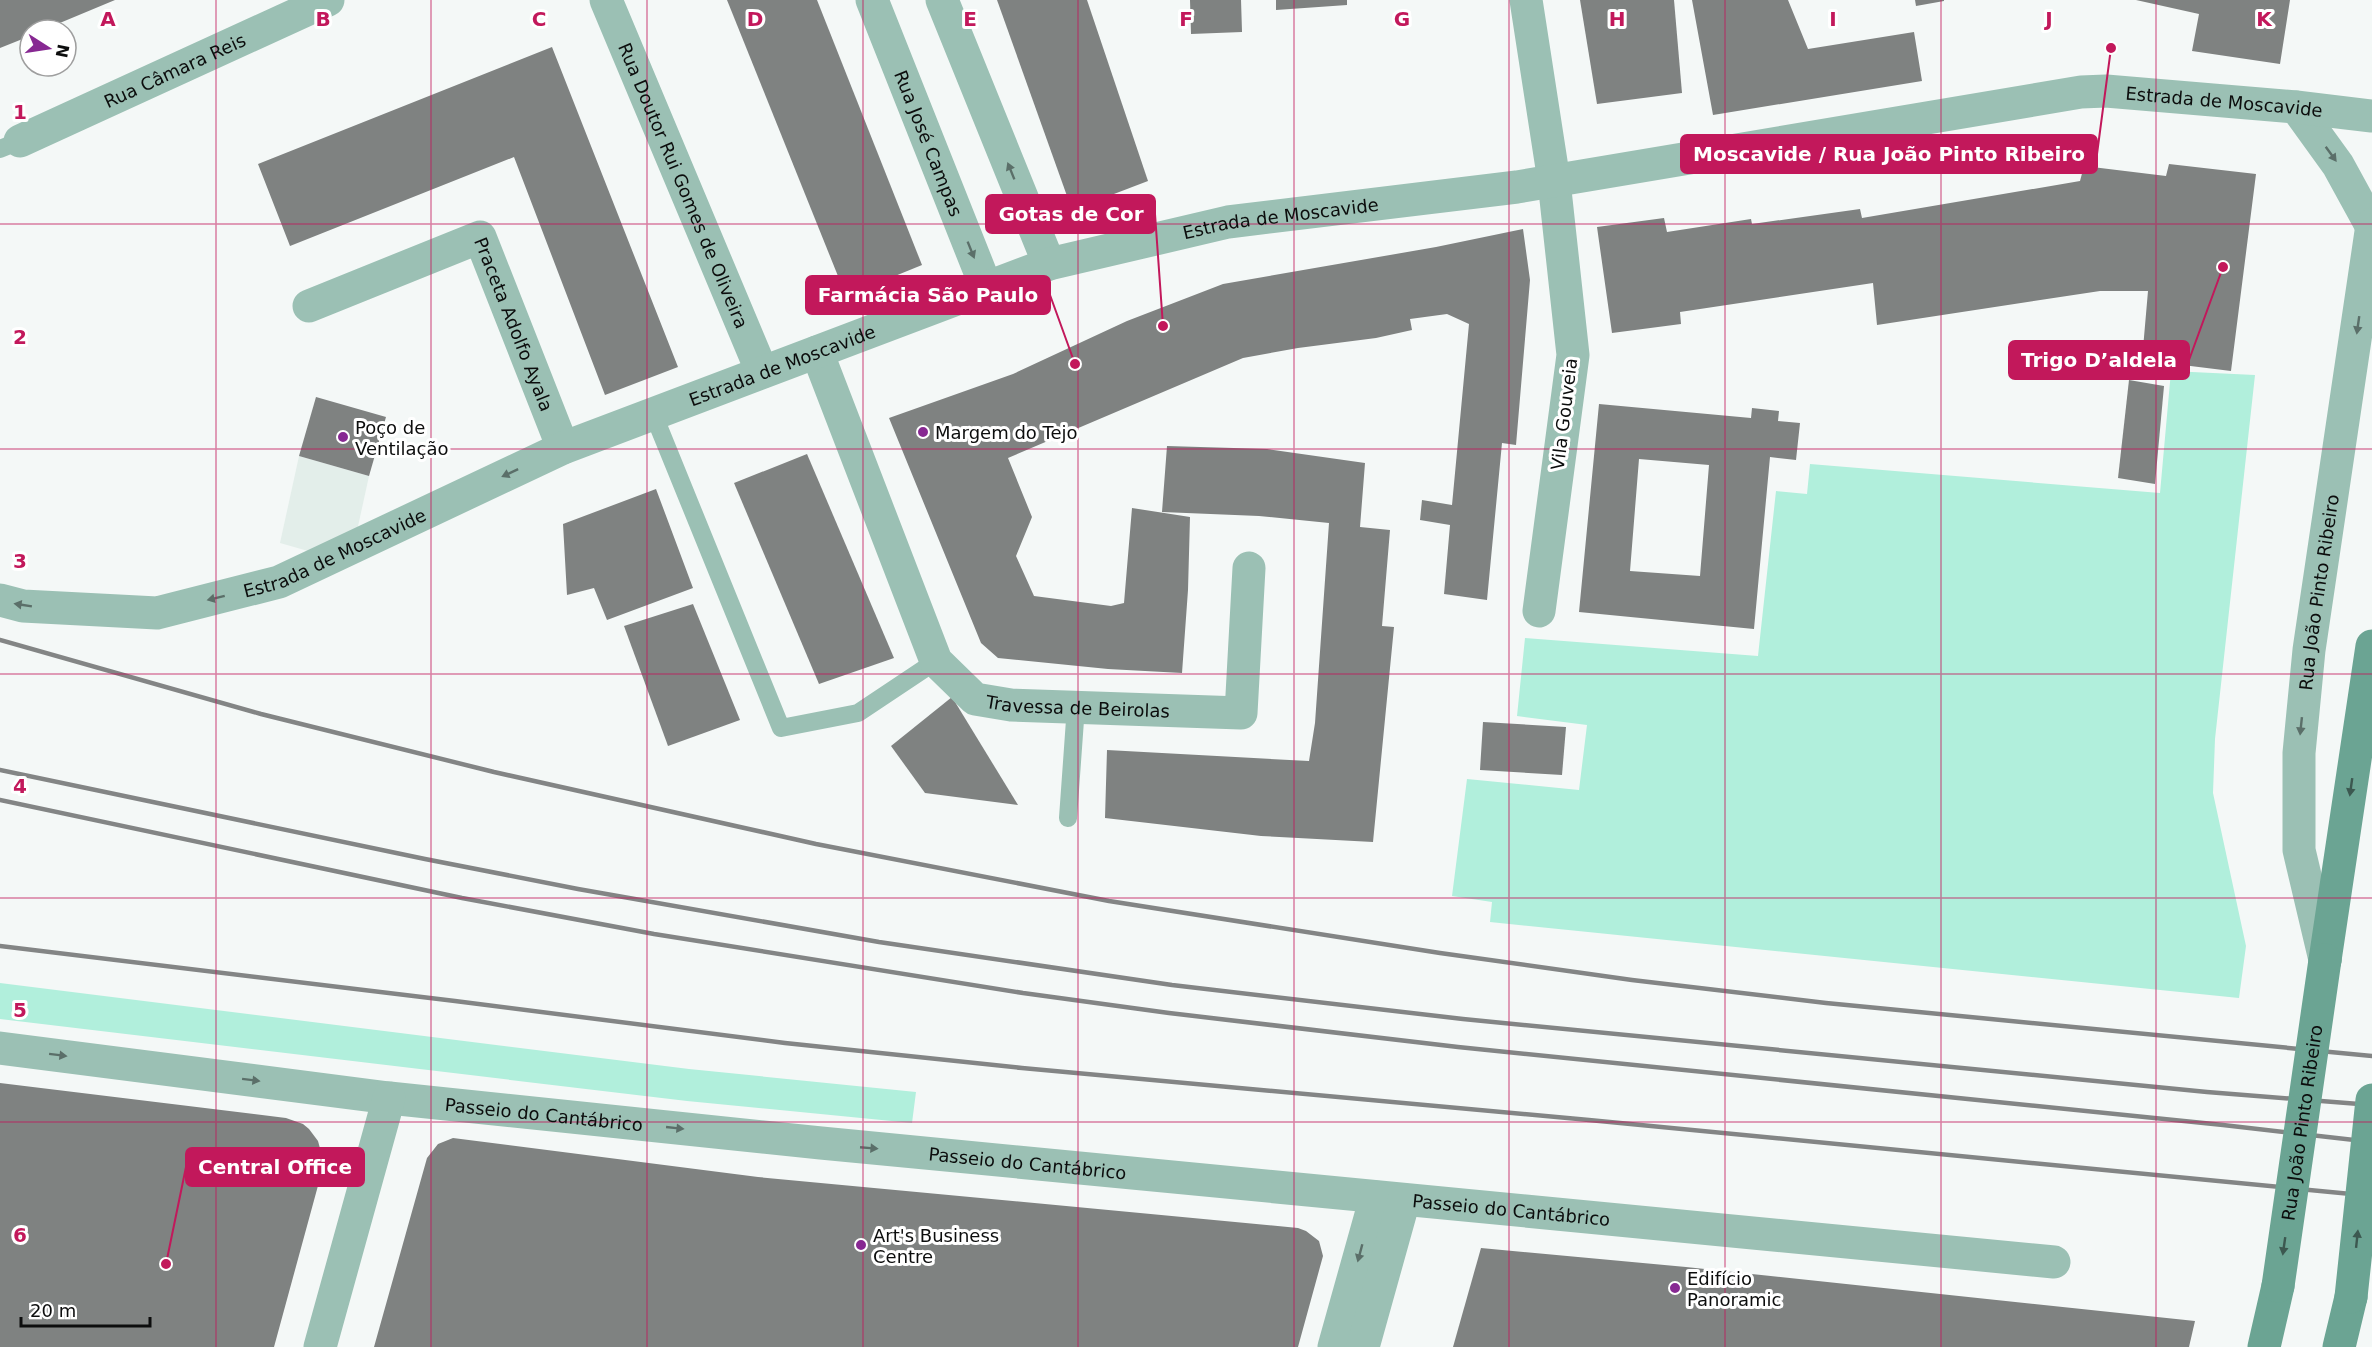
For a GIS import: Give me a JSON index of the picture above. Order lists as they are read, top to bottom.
{
  "streets": {
    "main road": ["Rua João Pinto Ribeiro"],
    "street": [
      "Rua Câmara Reis",
      "Estrada de Moscavide",
      "Rua José Campas",
      "Rua Doutor Rui Gomes de Oliveira",
      "Praceta Adolfo Ayala",
      "Vila Gouveia",
      "Travessa de Beirolas",
      "Passeio do Cantábrico"
    ]
  },
  "crossings": [
    ["Estrada de Moscavide", "Rua José Campas"],
    ["Estrada de Moscavide", "Rua Doutor Rui Gomes de Oliveira"],
    ["Estrada de Moscavide", "Praceta Adolfo Ayala"],
    ["Estrada de Moscavide", "Vila Gouveia"],
    ["Estrada de Moscavide", "Travessa de Beirolas"]
  ],
  "one_way": ["Rua João Pinto Ribeiro", "Passeio do Cantábrico"],
  "places": [
    "Moscavide / Rua João Pinto Ribeiro",
    "Trigo D’aldela",
    "Gotas de Cor",
    "Farmácia São Paulo",
    "Margem do Tejo",
    "Poço de Ventilação",
    "Art's Business Centre",
    "Central Office",
    "Edifício Panoramic"
  ],
  "scale_bar": "20 m",
  "north": "right",
  "grid": {
    "columns": [
      "A",
      "B",
      "C",
      "D",
      "E",
      "F",
      "G",
      "H",
      "I",
      "J",
      "K"
    ],
    "rows": [
      "1",
      "2",
      "3",
      "4",
      "5",
      "6"
    ]
  }
}
